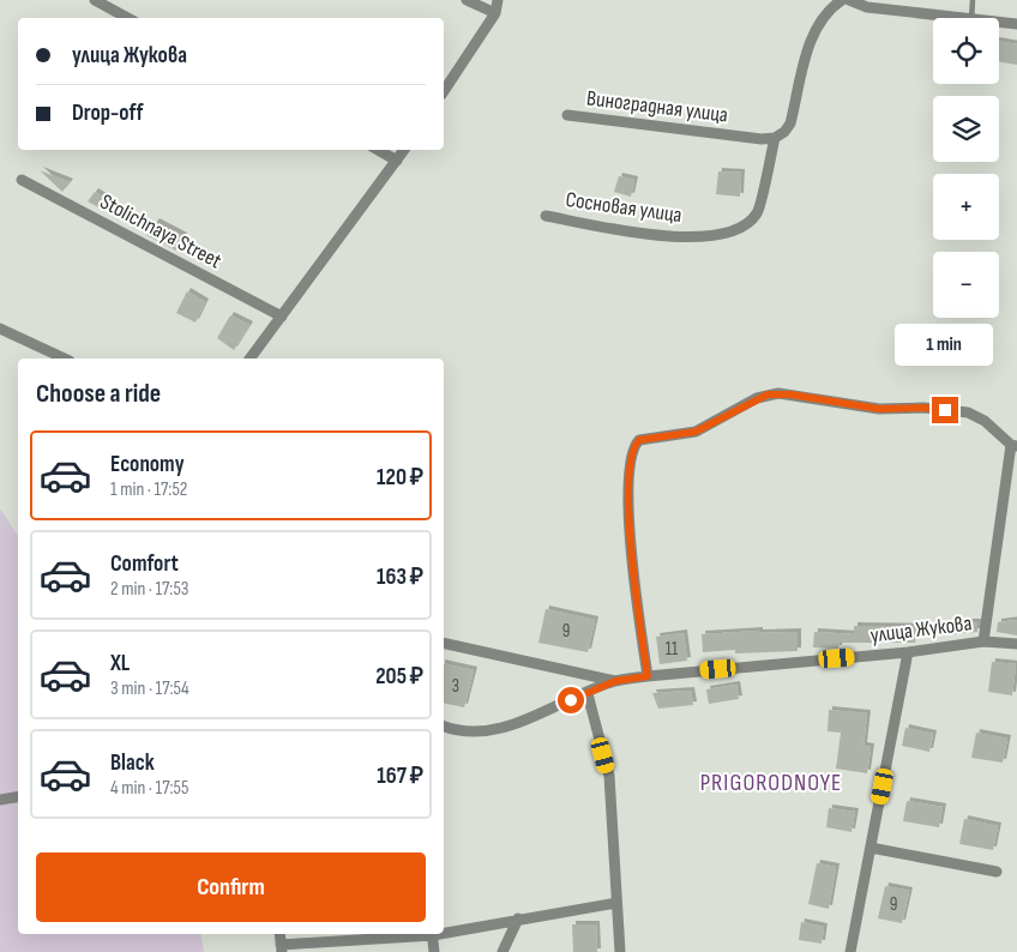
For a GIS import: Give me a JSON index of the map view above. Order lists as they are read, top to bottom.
{
  "streets": {
    "street": [
      "Виноградная улица",
      "Сосновая улица",
      "Stolichnaya Street",
      "улица Жукова"
    ]
  },
  "crossings": [
    ["Виноградная улица", "Сосновая улица"]
  ],
  "districts": ["PRIGORODNOYE"],
  "house_numbers": [
    "9",
    "11",
    "3",
    "9"
  ],
  "page": {
    "map_buttons": ["+", "−"],
    "banner": ["улица Жукова", "Drop-off"],
    "bubble": "1 min",
    "heading": "Choose a ride",
    "list": [
      {
        "name": "Economy",
        "note": "1 min · 17:52",
        "value": "120 ₽"
      },
      {
        "name": "Comfort",
        "note": "2 min · 17:53",
        "value": "163 ₽"
      },
      {
        "name": "XL",
        "note": "3 min · 17:54",
        "value": "205 ₽"
      },
      {
        "name": "Black",
        "note": "4 min · 17:55",
        "value": "167 ₽"
      }
    ],
    "buttons": "Confirm"
  }
}
